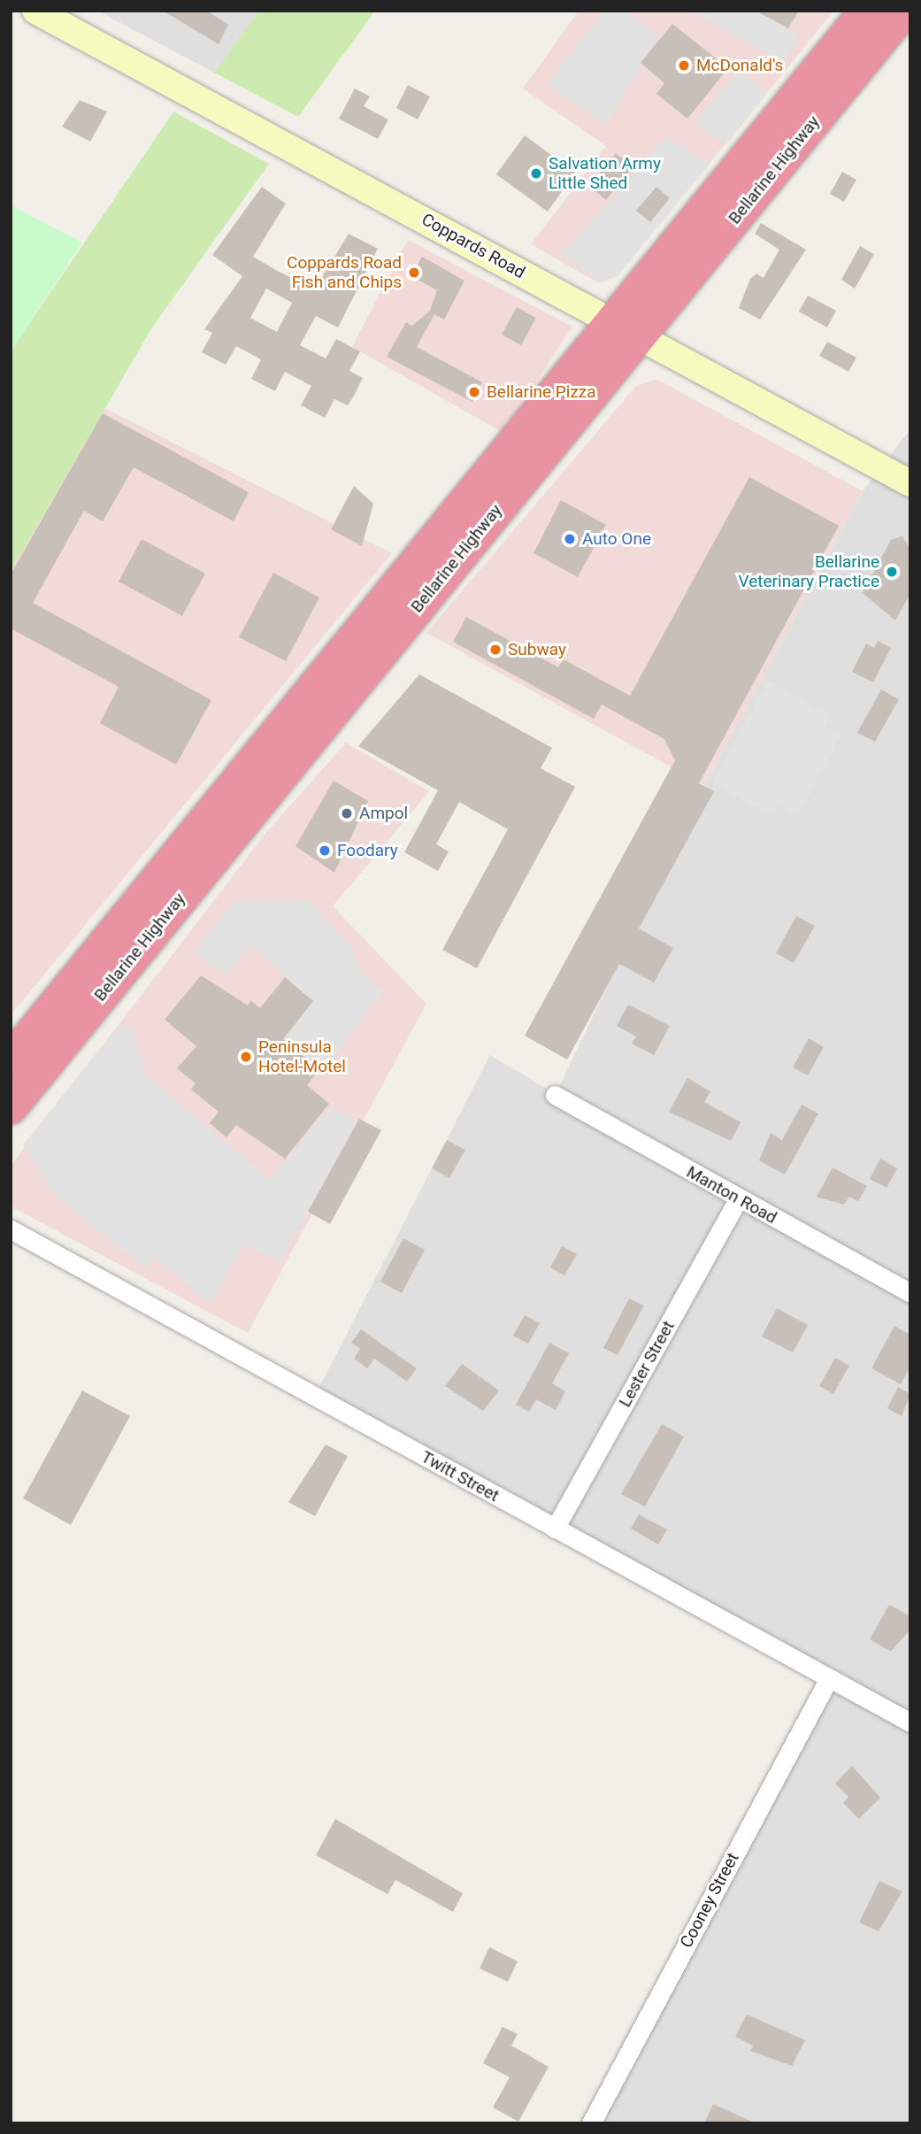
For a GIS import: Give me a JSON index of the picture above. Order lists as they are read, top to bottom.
{
  "streets": {
    "highway": ["Bellarine Highway"],
    "street": [
      "Coppards Road",
      "Manton Road",
      "Lester Street",
      "Twitt Street",
      "Cooney Street"
    ]
  },
  "crossings": [
    ["Bellarine Highway", "Coppards Road"],
    ["Manton Road", "Lester Street"],
    ["Lester Street", "Twitt Street"],
    ["Twitt Street", "Cooney Street"]
  ],
  "places": [
    "McDonald's",
    "Salvation Army Little Shed",
    "Coppards Road Fish and Chips",
    "Bellarine Pizza",
    "Auto One",
    "Bellarine Veterinary Practice",
    "Subway",
    "Ampol",
    "Foodary",
    "Peninsula Hotel-Motel"
  ]
}
